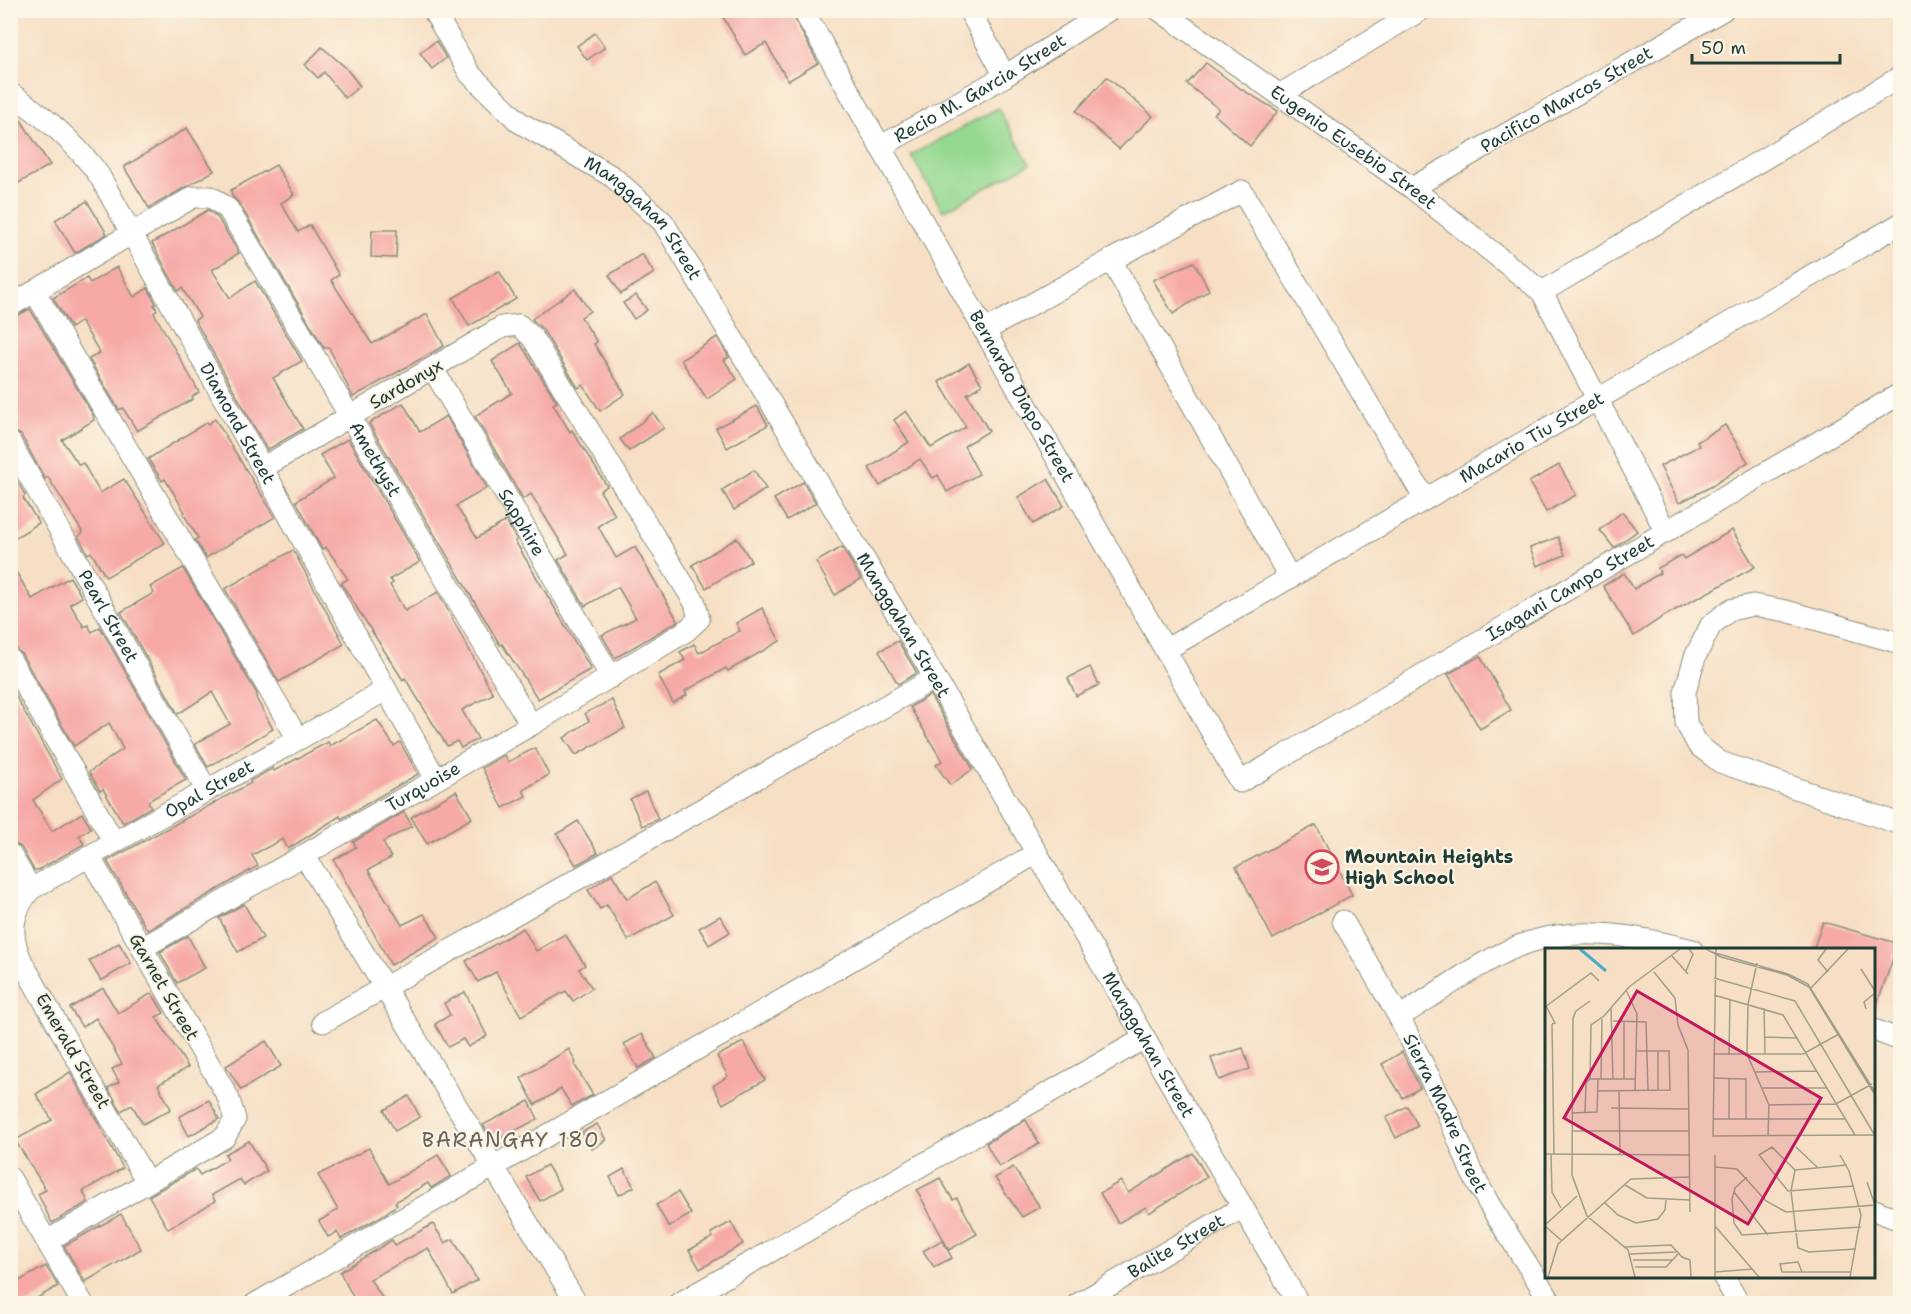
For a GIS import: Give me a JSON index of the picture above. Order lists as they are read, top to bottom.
{
  "streets": {
    "street": [
      "Recio M. Garcia Street",
      "Pacifico Marcos Street",
      "Eugenio Eusebio Street",
      "Manggahan Street",
      "Sardonyx",
      "Bernardo Diapo Street",
      "Diamond Street",
      "Macario Tiu Street",
      "Amethyst",
      "Sapphire",
      "Isagani Campo Street",
      "Pearl Street",
      "Turquoise",
      "Opal Street",
      "Garnet Street",
      "Emerald Street",
      "Sierra Madre Street",
      "Balite Street"
    ]
  },
  "crossings": [
    ["Recio M. Garcia Street", "Bernardo Diapo Street"],
    ["Pacifico Marcos Street", "Eugenio Eusebio Street"],
    ["Eugenio Eusebio Street", "Macario Tiu Street"],
    ["Eugenio Eusebio Street", "Isagani Campo Street"],
    ["Manggahan Street", "Balite Street"],
    ["Sardonyx", "Diamond Street"],
    ["Sardonyx", "Amethyst"],
    ["Sardonyx", "Sapphire"],
    ["Sardonyx", "Turquoise"],
    ["Bernardo Diapo Street", "Macario Tiu Street"],
    ["Bernardo Diapo Street", "Isagani Campo Street"],
    ["Diamond Street", "Amethyst"],
    ["Diamond Street", "Turquoise"],
    ["Diamond Street", "Opal Street"],
    ["Amethyst", "Turquoise"],
    ["Sapphire", "Turquoise"],
    ["Pearl Street", "Opal Street"],
    ["Turquoise", "Garnet Street"],
    ["Opal Street", "Garnet Street"],
    ["Opal Street", "Emerald Street"],
    ["Garnet Street", "Emerald Street"]
  ],
  "districts": ["BARANGAY 180"],
  "places": {
    "school or university": ["Mountain Heights High School"]
  },
  "scale_bar": "50 m"
}
